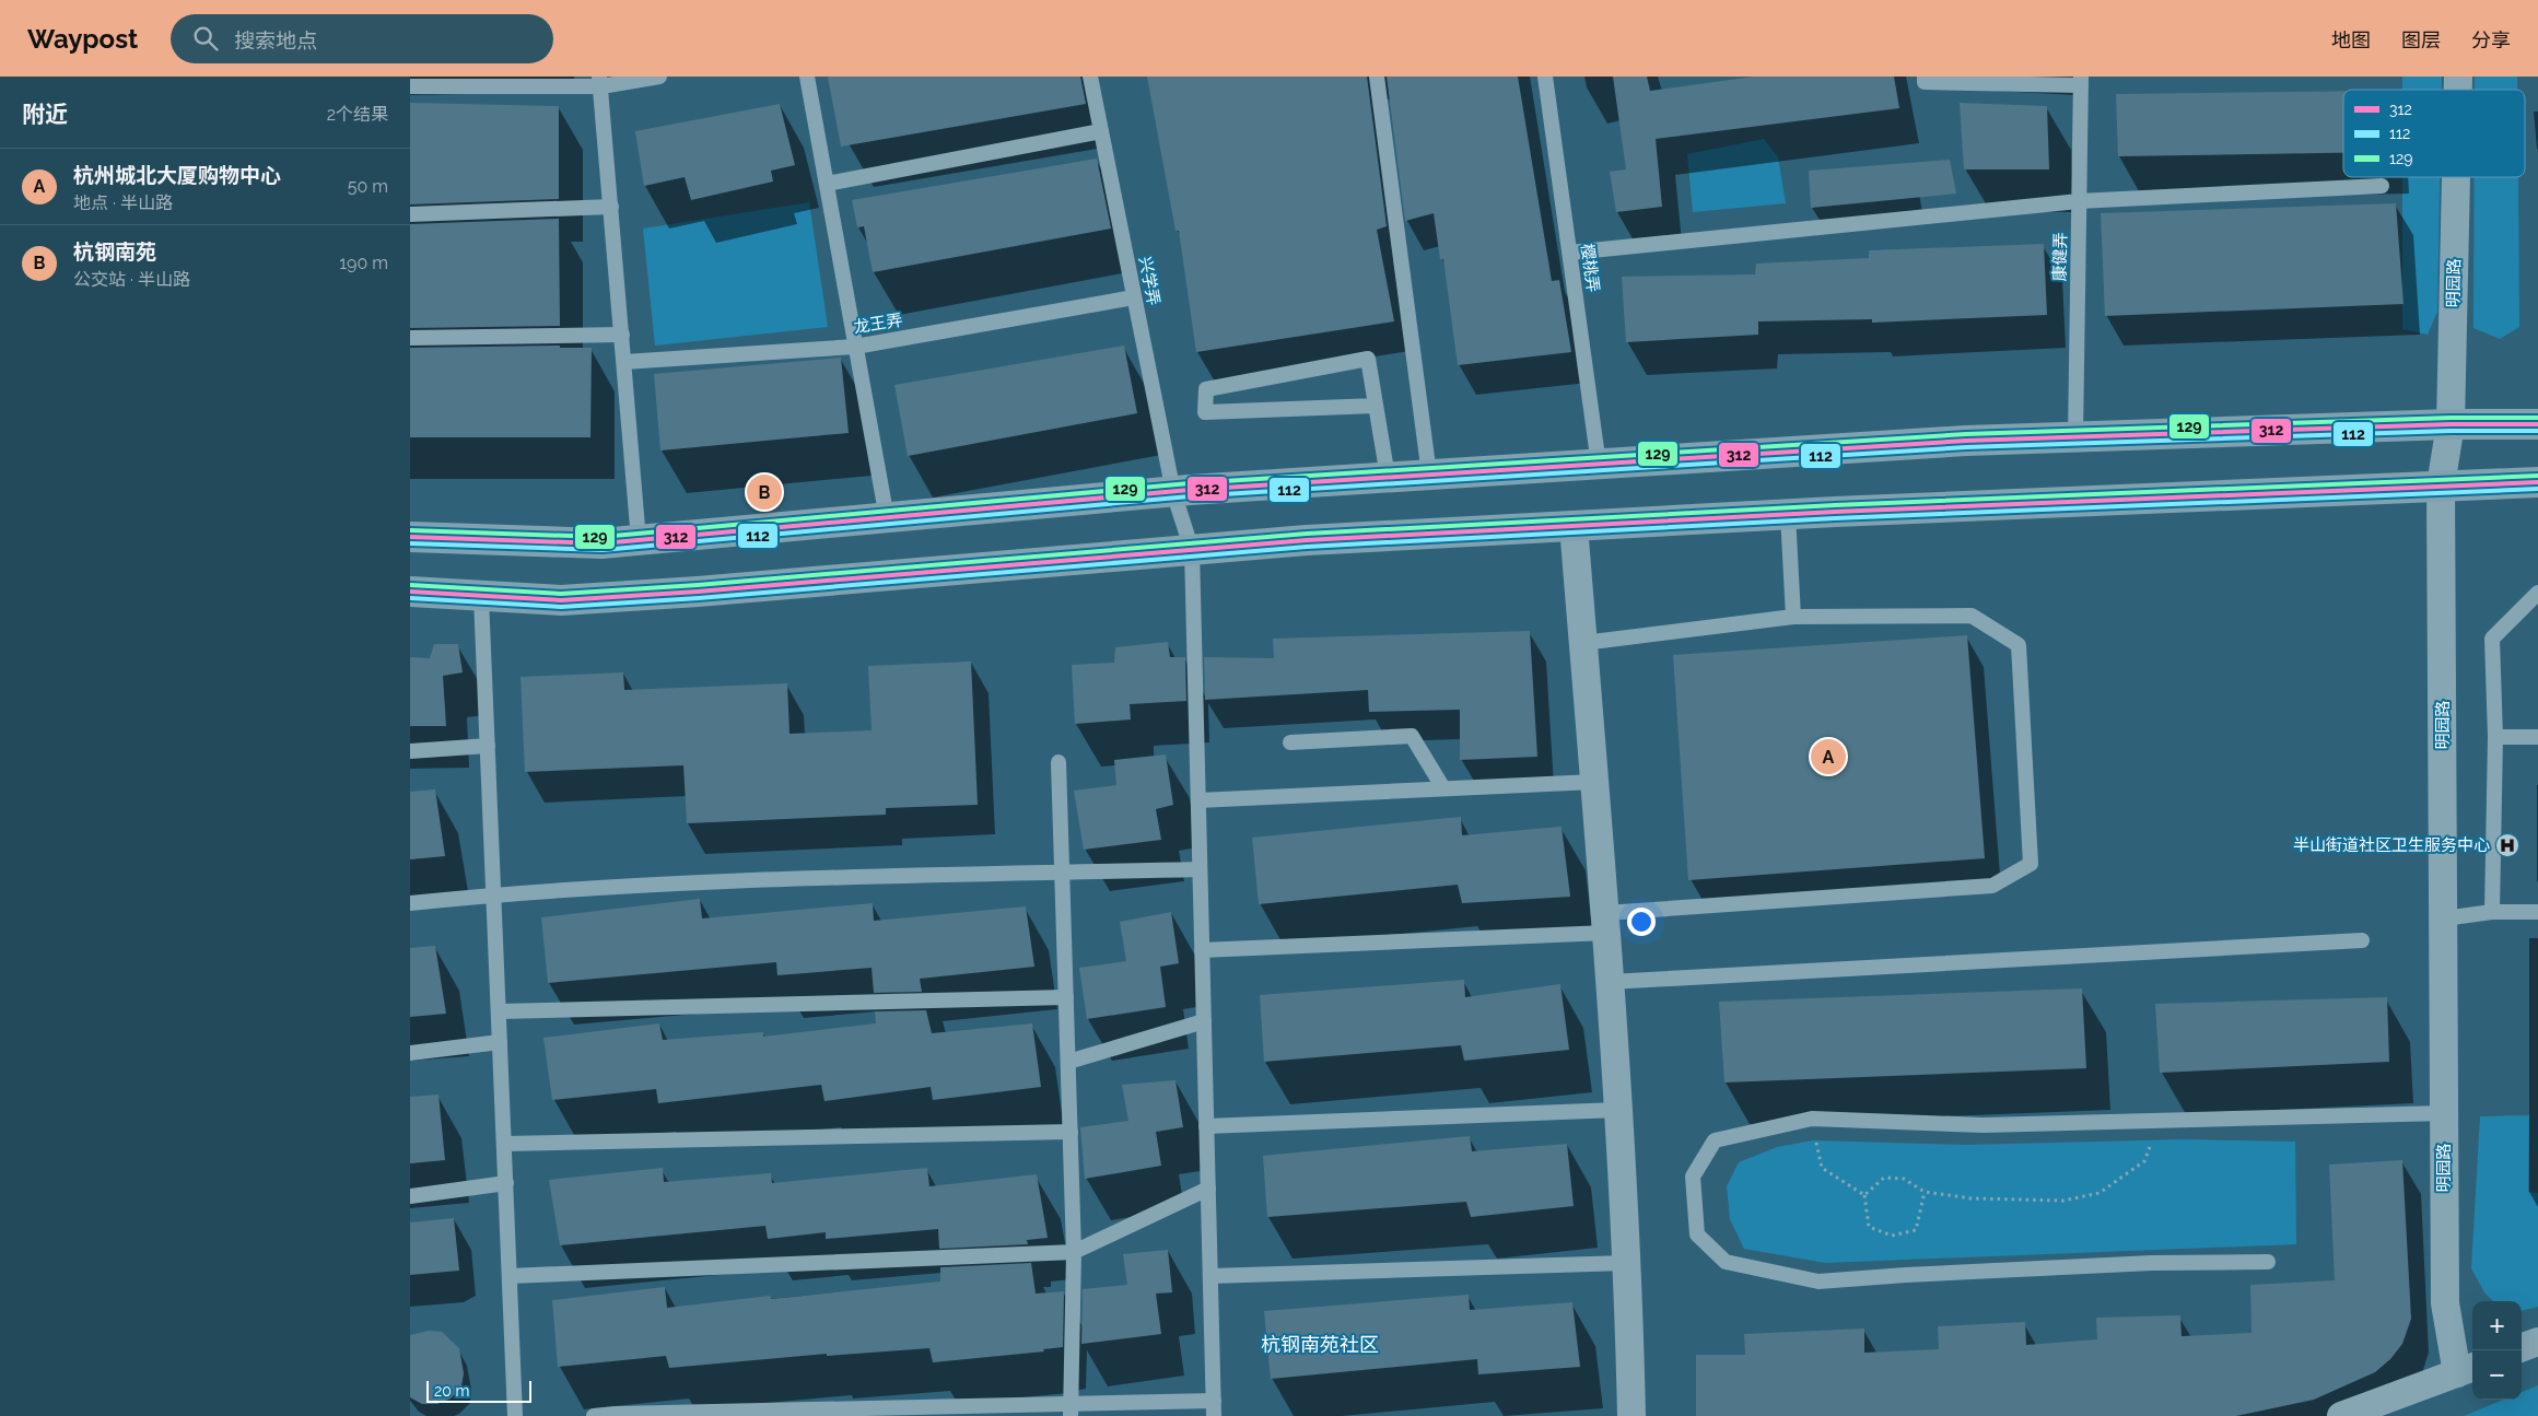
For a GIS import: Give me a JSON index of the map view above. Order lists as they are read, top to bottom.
{
  "streets": {
    "street": ["明园路"],
    "lane": [
      "康健弄",
      "樱桃弄",
      "兴学弄",
      "龙王弄"
    ]
  },
  "crossings": [
    ["兴学弄", "龙王弄"]
  ],
  "districts": ["杭钢南苑社区"],
  "places": {
    "hospital": ["半山街道社区卫生服务中心"]
  },
  "lines": ["transit line 129", "transit line 312", "transit line 112"],
  "legend": ["312", "112", "129"],
  "scale_bar": "20 m",
  "page": {
    "header": "Waypost",
    "search": "搜索地点",
    "nav": ["地图", "图层", "分享"],
    "heading": ["附近", "2个结果"],
    "list": [
      {
        "mark": "A",
        "name": "杭州城北大厦购物中心",
        "note": "地点 · 半山路",
        "value": "50 m"
      },
      {
        "mark": "B",
        "name": "杭钢南苑",
        "note": "公交站 · 半山路",
        "value": "190 m"
      }
    ],
    "pins": ["B", "A"],
    "map_buttons": ["+", "−"],
    "scale": "20 m"
  }
}
